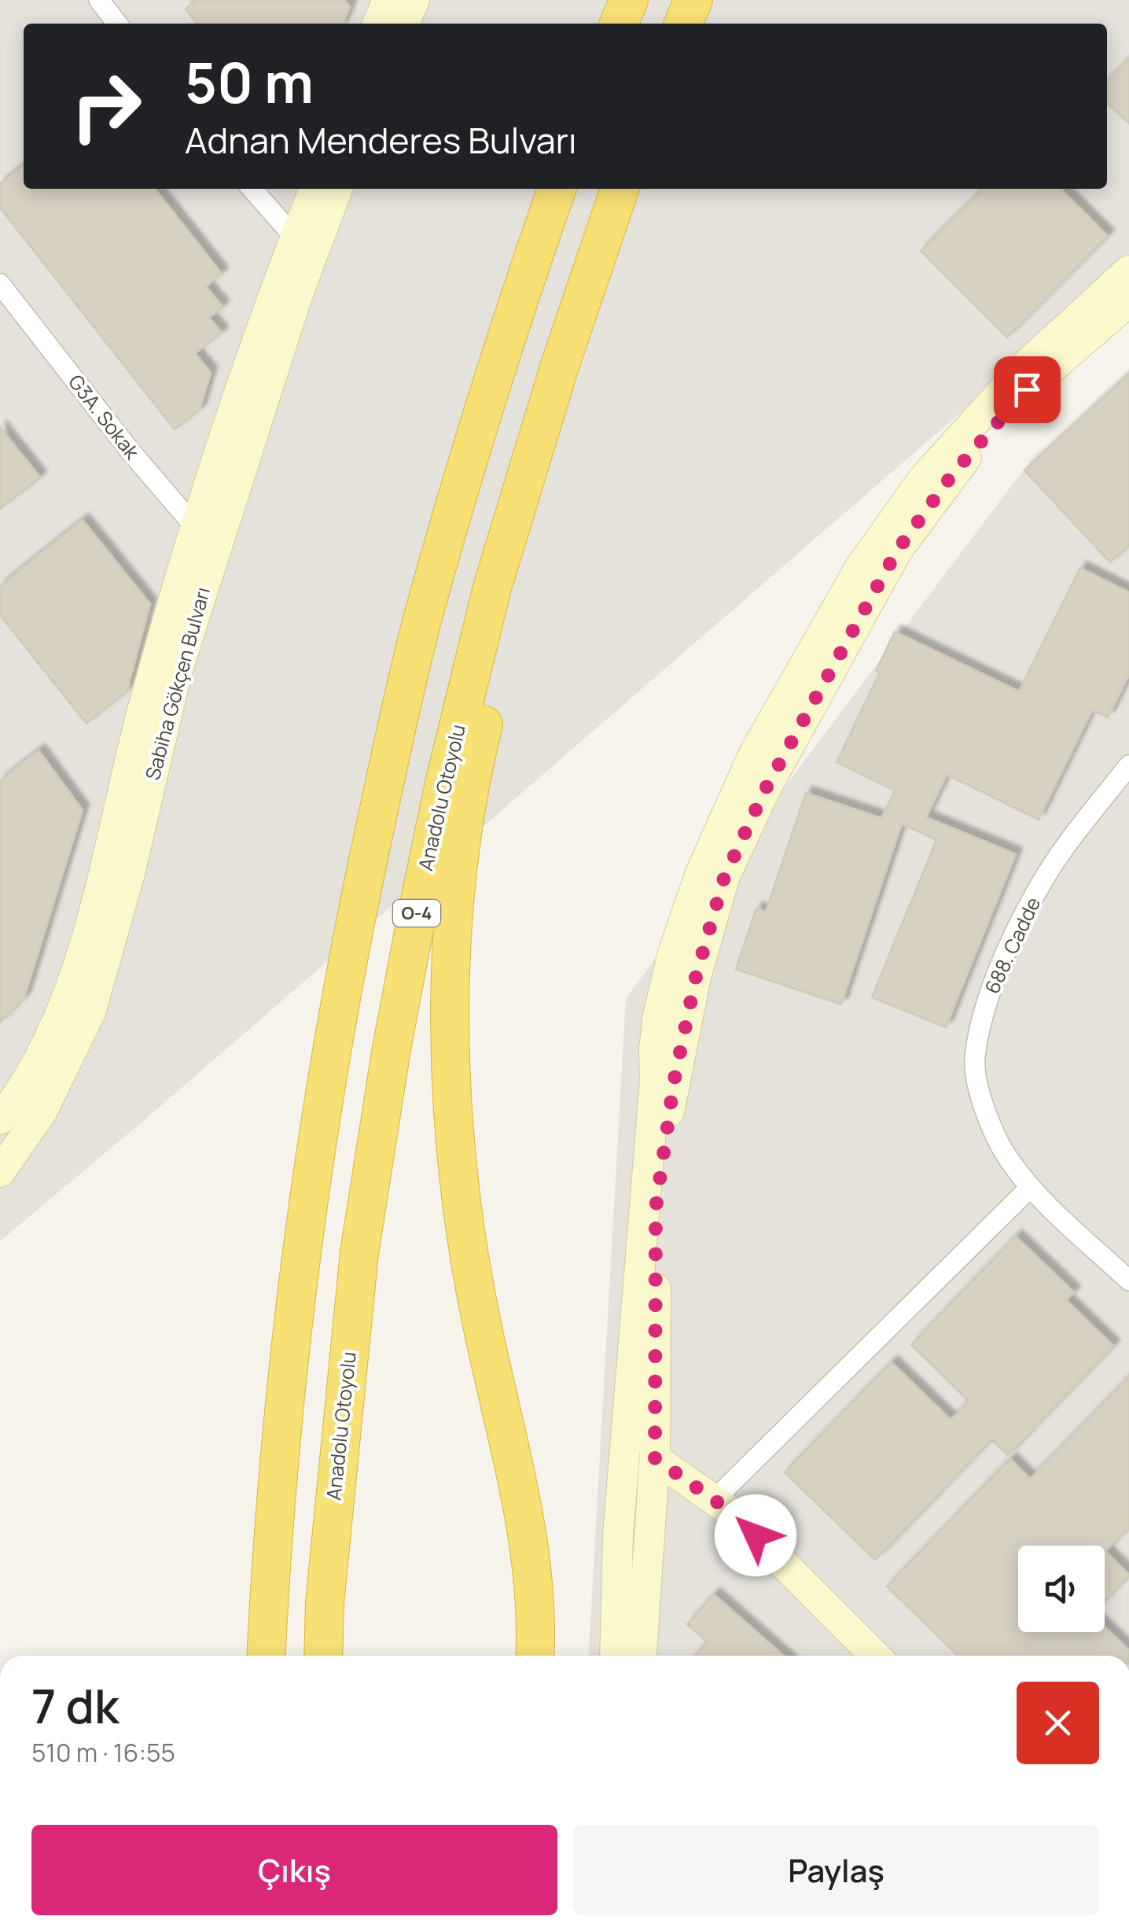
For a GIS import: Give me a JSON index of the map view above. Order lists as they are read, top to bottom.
{
  "streets": {
    "highway": ["Anadolu Otoyolu", "O-4"],
    "street": ["G3A. Sokak", "Sabiha Gökçen Bulvarı", "688. Cadde"]
  },
  "crossings": [
    ["G3A. Sokak", "Sabiha Gökçen Bulvarı"]
  ],
  "page": {
    "turn": ["50 m", "Adnan Menderes Bulvarı"],
    "heading": ["7 dk", "510 m · 16:55"],
    "buttons": ["Çıkış", "Paylaş"]
  }
}
